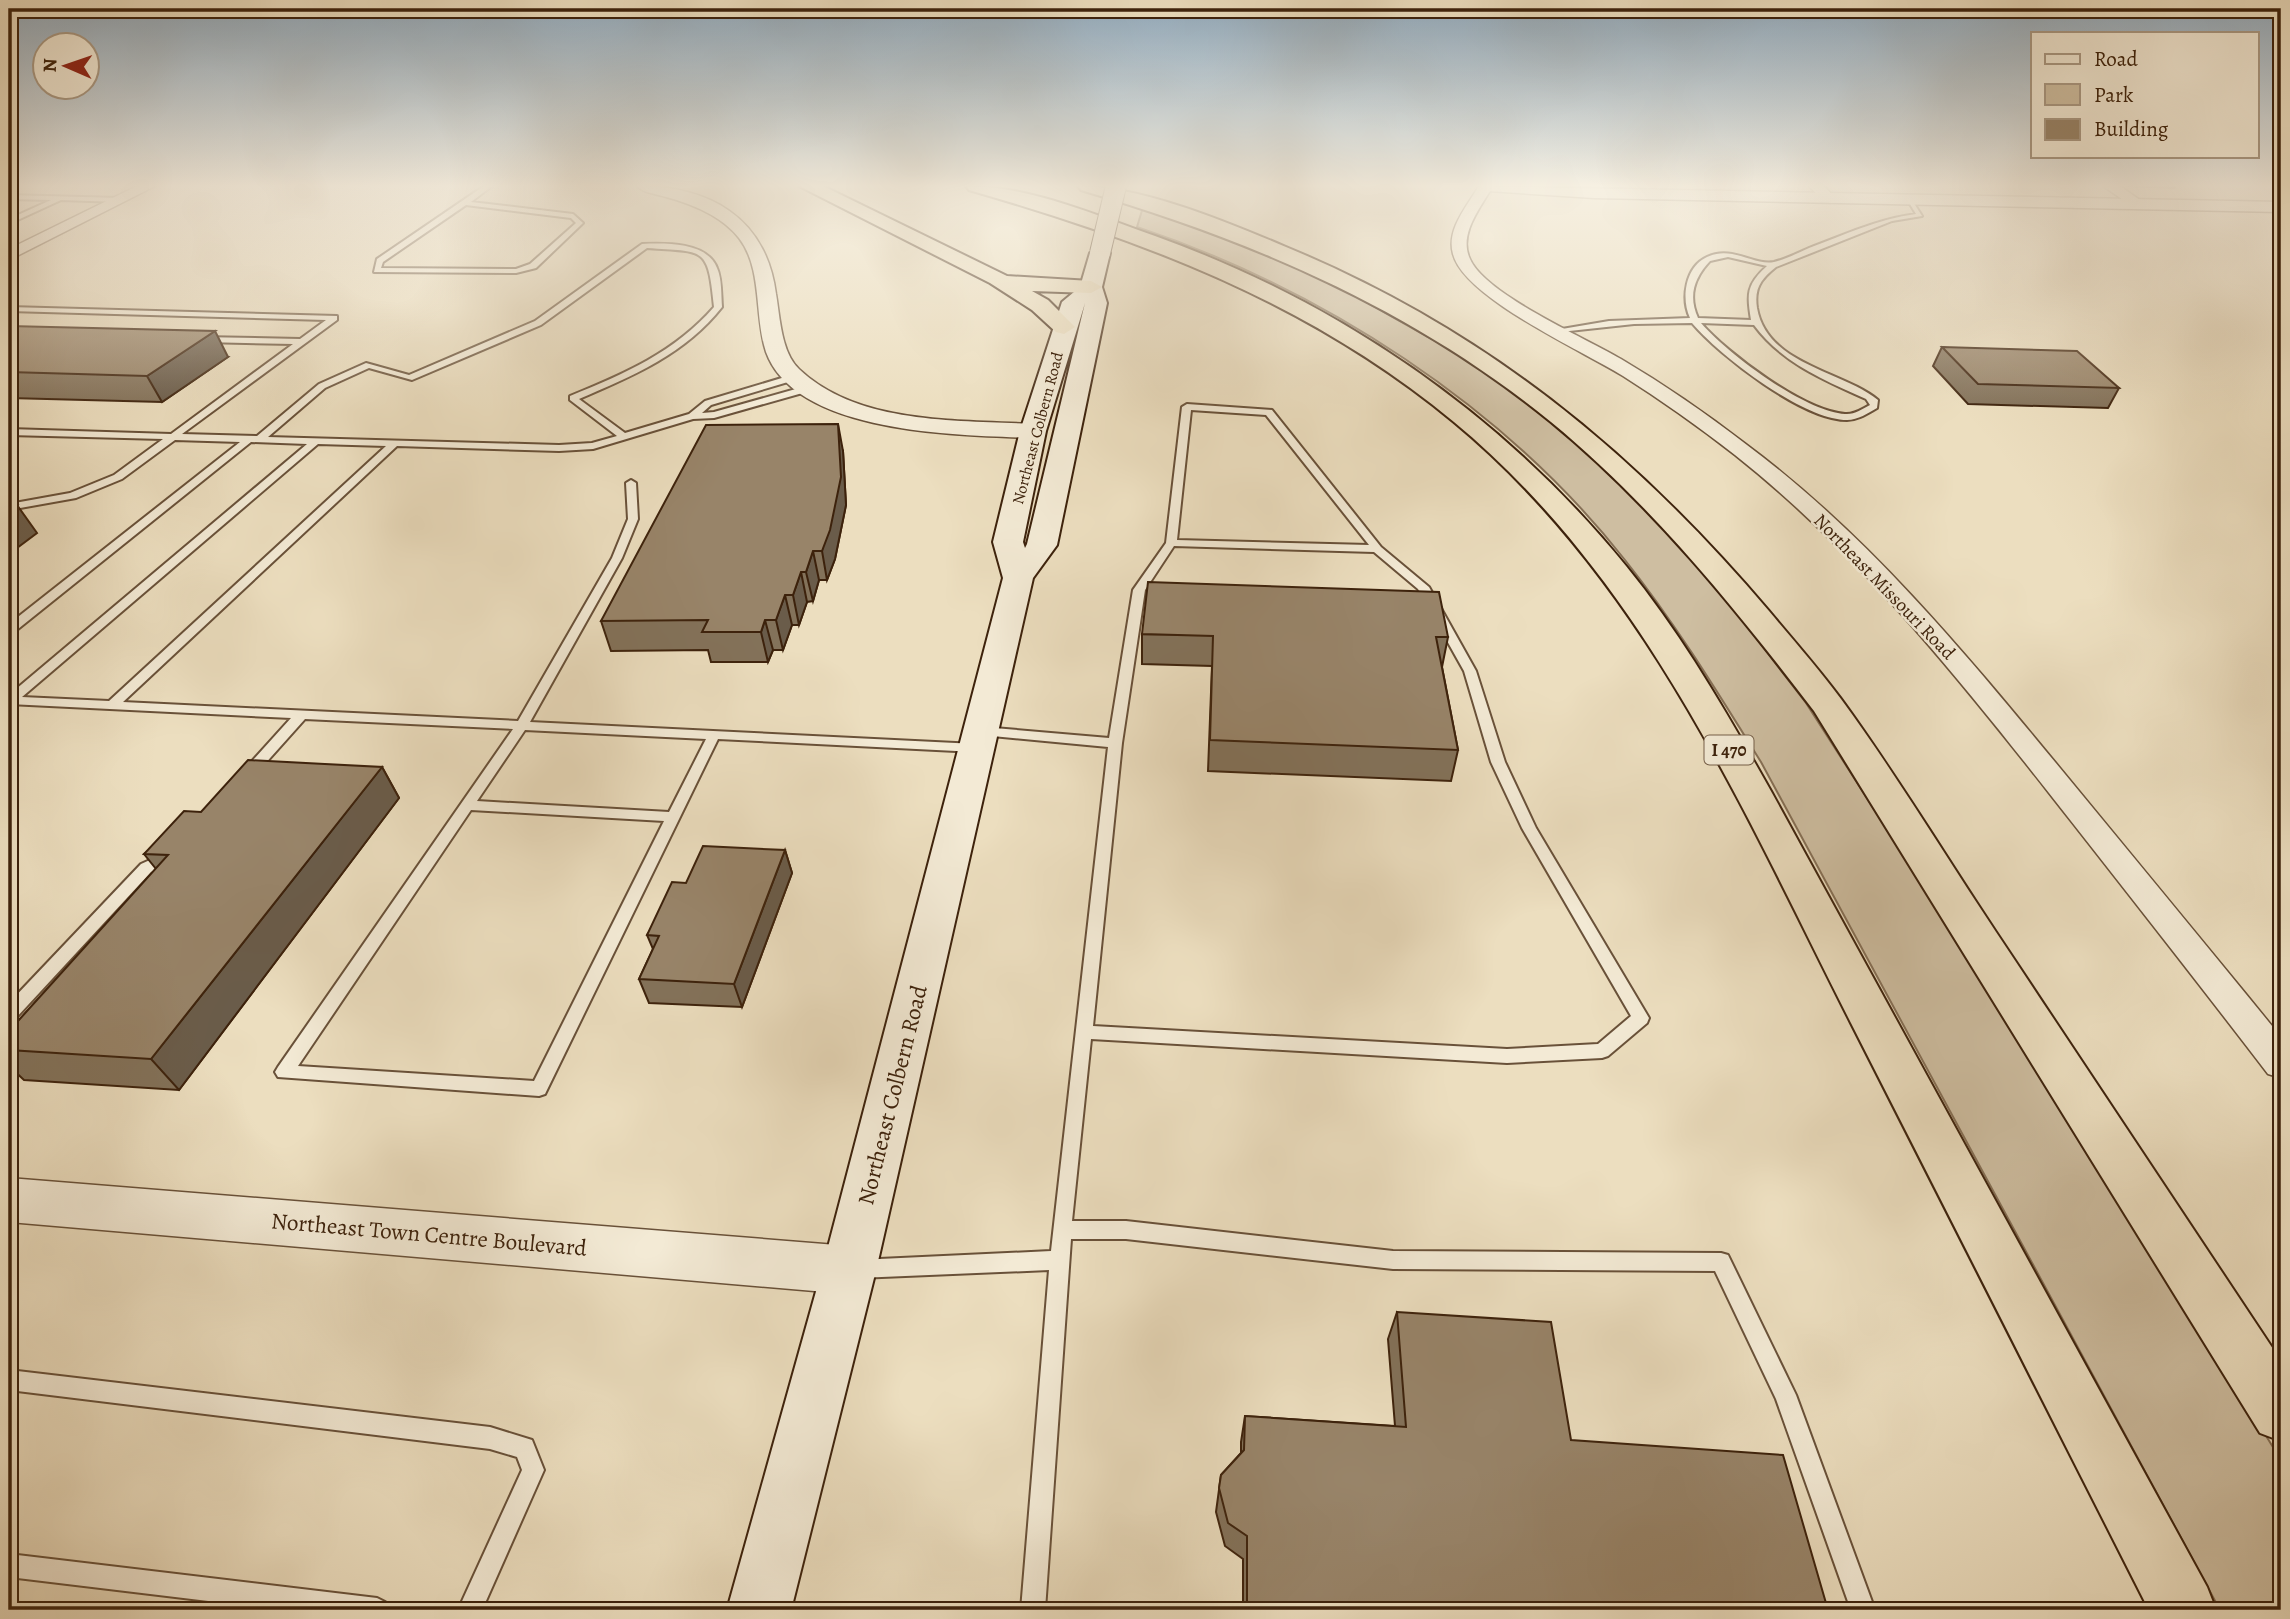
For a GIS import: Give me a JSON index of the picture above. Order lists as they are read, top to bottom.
{
  "streets": {
    "highway": ["I 470"],
    "main road": ["Northeast Colbern Road"],
    "street": ["Northeast Missouri Road", "Northeast Town Centre Boulevard"]
  },
  "crossings": [
    ["Northeast Colbern Road", "Northeast Town Centre Boulevard"]
  ],
  "legend": ["Road", "Park", "Building"],
  "north": "left"
}
